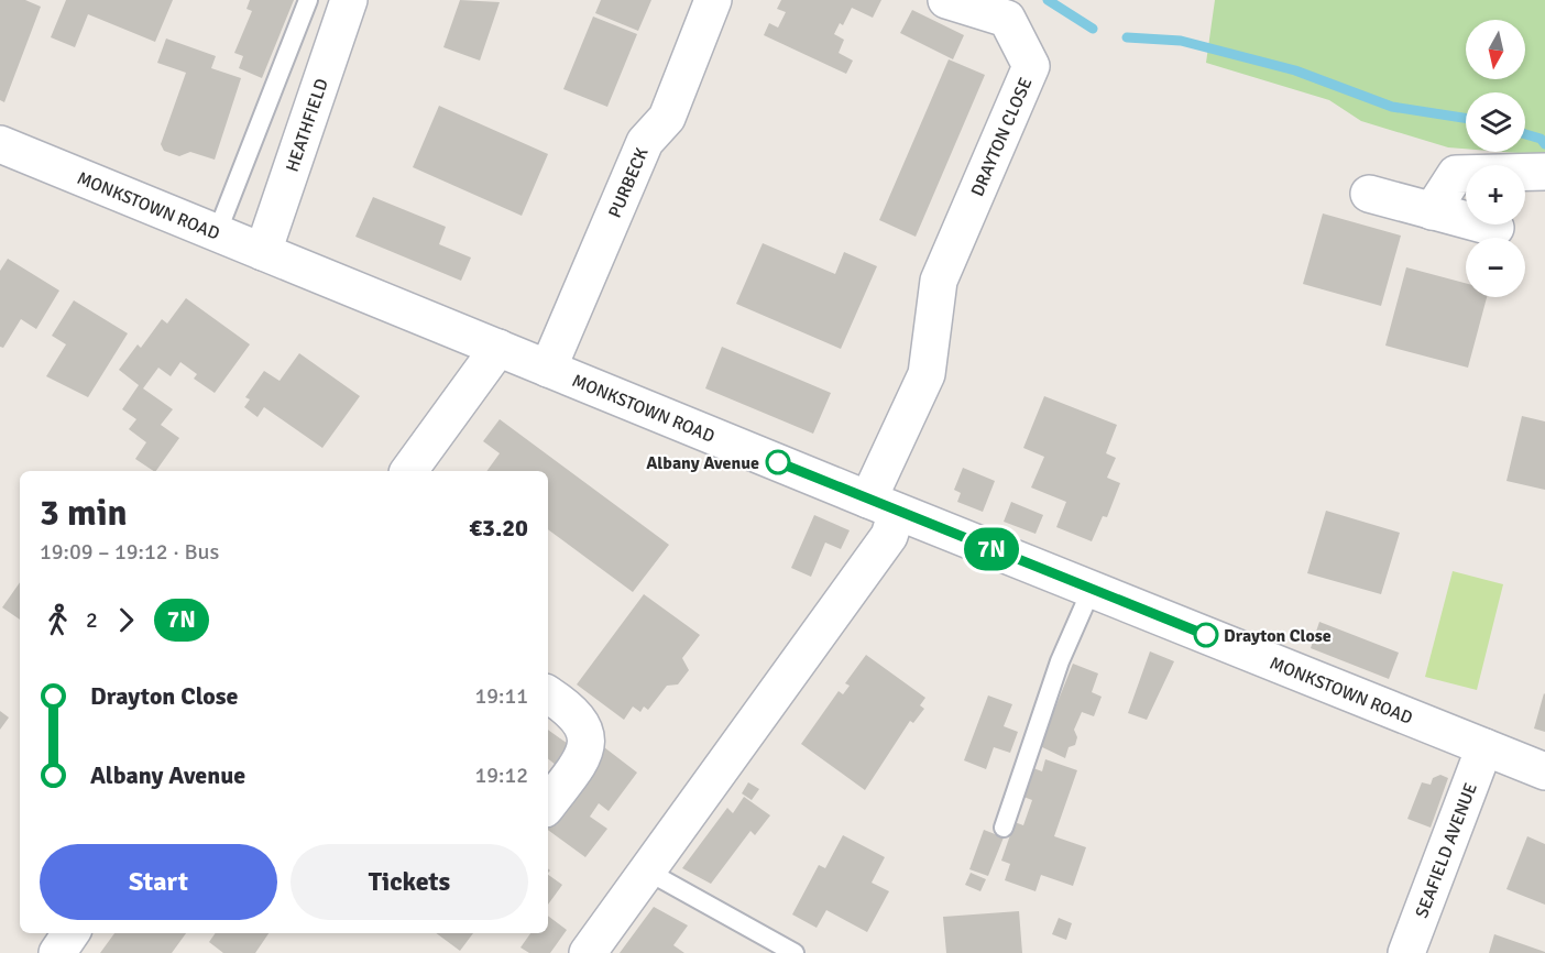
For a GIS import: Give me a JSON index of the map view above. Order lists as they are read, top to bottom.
{
  "streets": {
    "street": [
      "HEATHFIELD",
      "DRAYTON CLOSE",
      "PURBECK",
      "MONKSTOWN ROAD",
      "SEAFIELD AVENUE"
    ]
  },
  "crossings": [
    ["HEATHFIELD", "MONKSTOWN ROAD"],
    ["DRAYTON CLOSE", "MONKSTOWN ROAD"],
    ["PURBECK", "MONKSTOWN ROAD"],
    ["MONKSTOWN ROAD", "SEAFIELD AVENUE"]
  ],
  "places": ["Albany Avenue", "Drayton Close"],
  "lines": ["bus line 7N"],
  "north": "bottom",
  "page": {
    "on_map": "7N",
    "map_buttons": ["+", "−"],
    "heading": ["3 min", "19:09 – 19:12 · Bus", "€3.20"],
    "legs": ["2", "7N"],
    "list": [
      {
        "name": "Drayton Close",
        "value": "19:11"
      },
      {
        "name": "Albany Avenue",
        "value": "19:12"
      }
    ],
    "buttons": ["Start", "Tickets"]
  }
}
